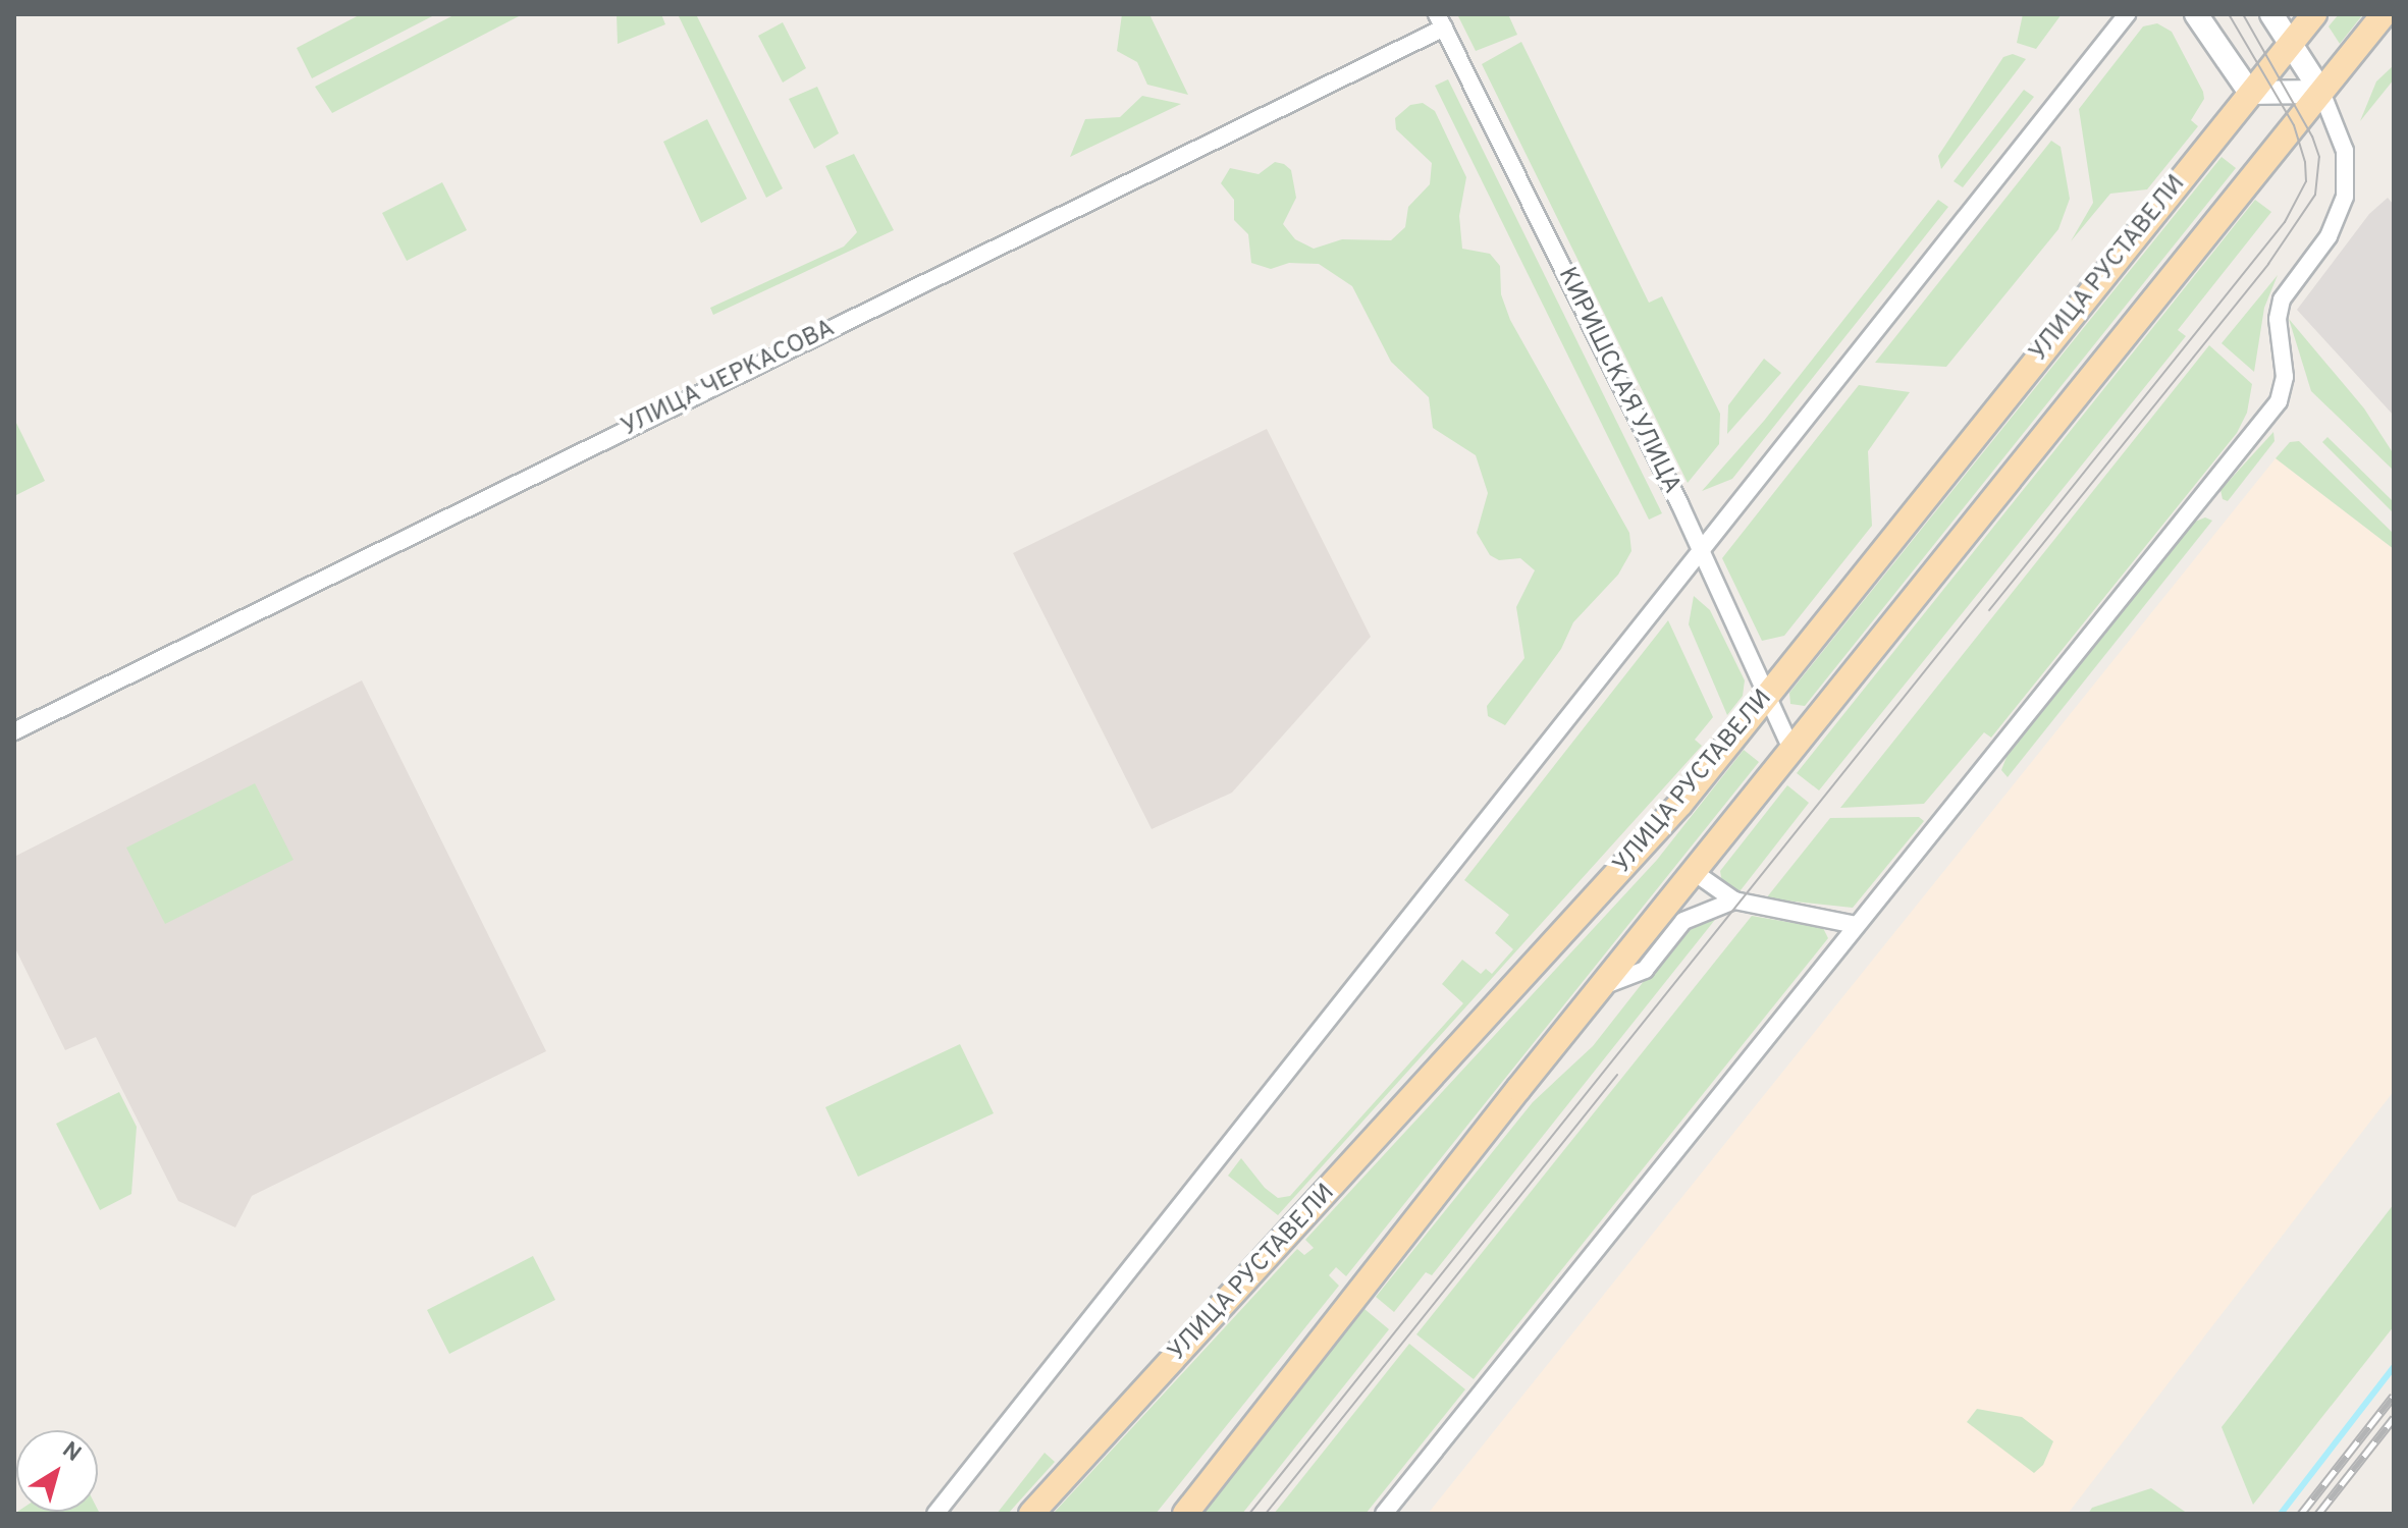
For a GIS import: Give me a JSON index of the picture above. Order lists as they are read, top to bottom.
{
  "streets": {
    "main road": ["УЛИЦА РУСТАВЕЛИ"],
    "street": ["УЛИЦА ЧЕРКАСОВА", "КИРИШСКАЯ УЛИЦА"]
  },
  "crossings": [
    ["УЛИЦА РУСТАВЕЛИ", "КИРИШСКАЯ УЛИЦА"],
    ["УЛИЦА ЧЕРКАСОВА", "КИРИШСКАЯ УЛИЦА"]
  ],
  "north": "top right"
}
